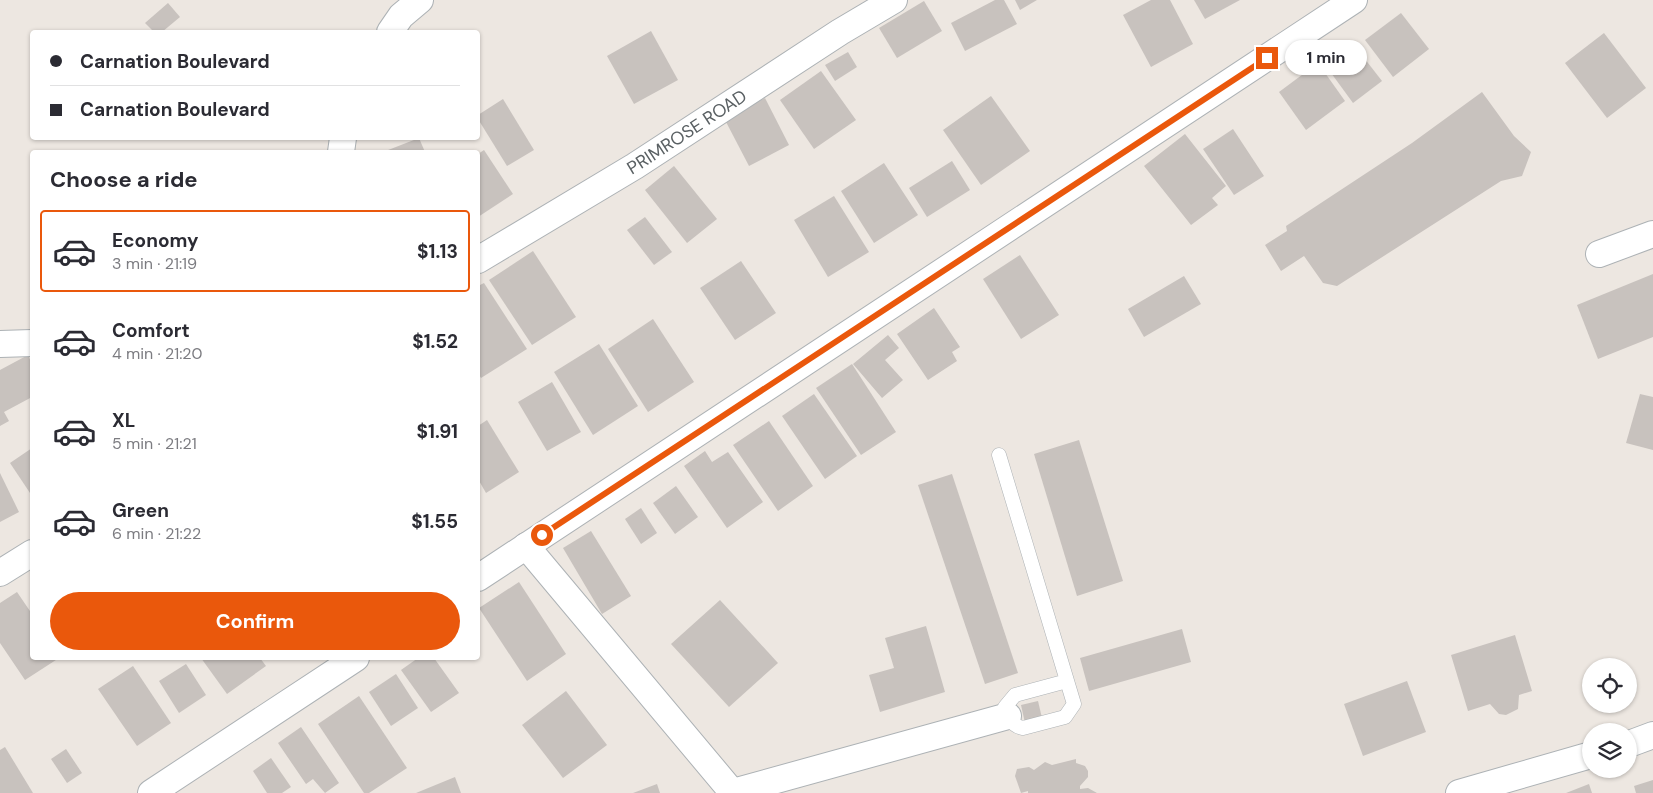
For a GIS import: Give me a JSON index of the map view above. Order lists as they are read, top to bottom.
{
  "streets": {
    "street": ["PRIMROSE ROAD"]
  },
  "page": {
    "banner": ["Carnation Boulevard", "Carnation Boulevard"],
    "bubble": "1 min",
    "heading": "Choose a ride",
    "list": [
      {
        "name": "Economy",
        "note": "3 min · 21:19",
        "value": "$1.13"
      },
      {
        "name": "Comfort",
        "note": "4 min · 21:20",
        "value": "$1.52"
      },
      {
        "name": "XL",
        "note": "5 min · 21:21",
        "value": "$1.91"
      },
      {
        "name": "Green",
        "note": "6 min · 21:22",
        "value": "$1.55"
      }
    ],
    "buttons": "Confirm"
  }
}
